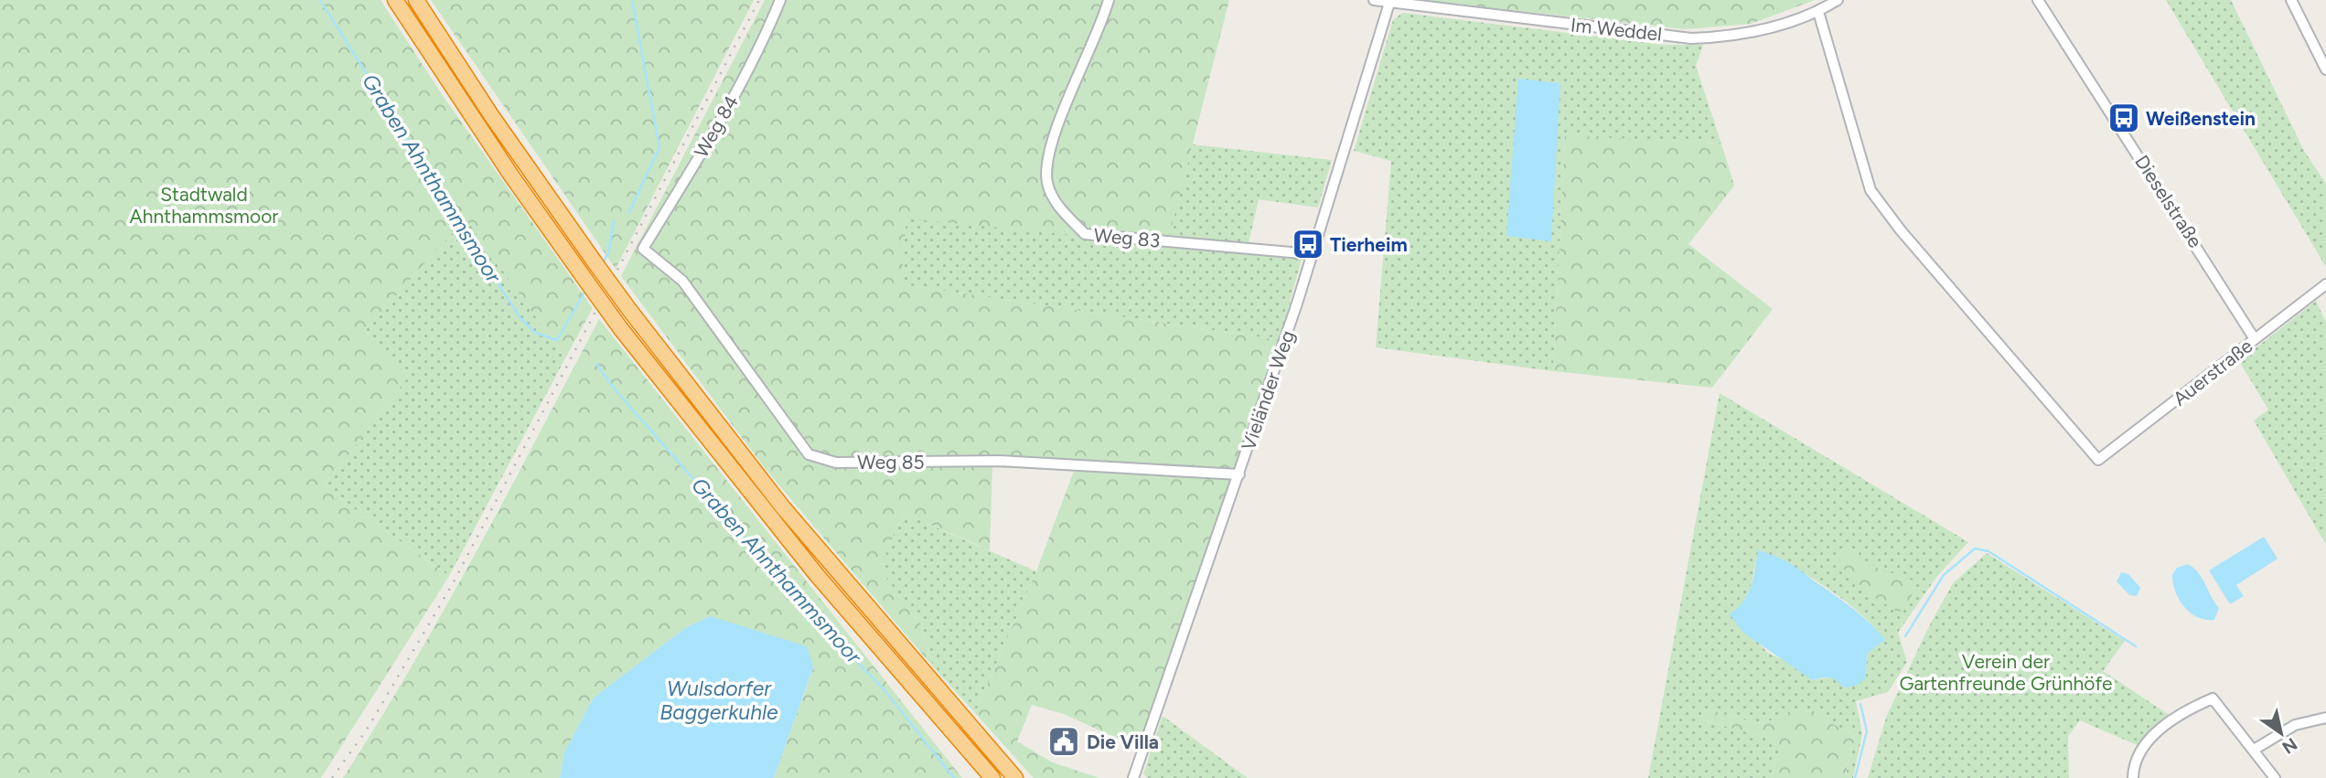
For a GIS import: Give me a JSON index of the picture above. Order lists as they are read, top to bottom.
{
  "streets": {
    "street": [
      "Im Weddel",
      "Weg 84",
      "Dieselstraße",
      "Weg 83",
      "Auerstraße",
      "Vieländer Weg",
      "Weg 85"
    ]
  },
  "crossings": [
    ["Im Weddel", "Auerstraße"],
    ["Im Weddel", "Vieländer Weg"],
    ["Weg 84", "Weg 85"],
    ["Dieselstraße", "Auerstraße"],
    ["Weg 83", "Vieländer Weg"],
    ["Vieländer Weg", "Weg 85"]
  ],
  "water": ["Graben Ahnthammsmoor", "Wulsdorfer Baggerkuhle"],
  "parks": ["Stadtwald Ahnthammsmoor", "Verein der Gartenfreunde Grünhöfe"],
  "places": {
    "bus stop": ["Weißenstein", "Tierheim"],
    "public building": ["Die Villa"]
  },
  "north": "bottom right"
}
